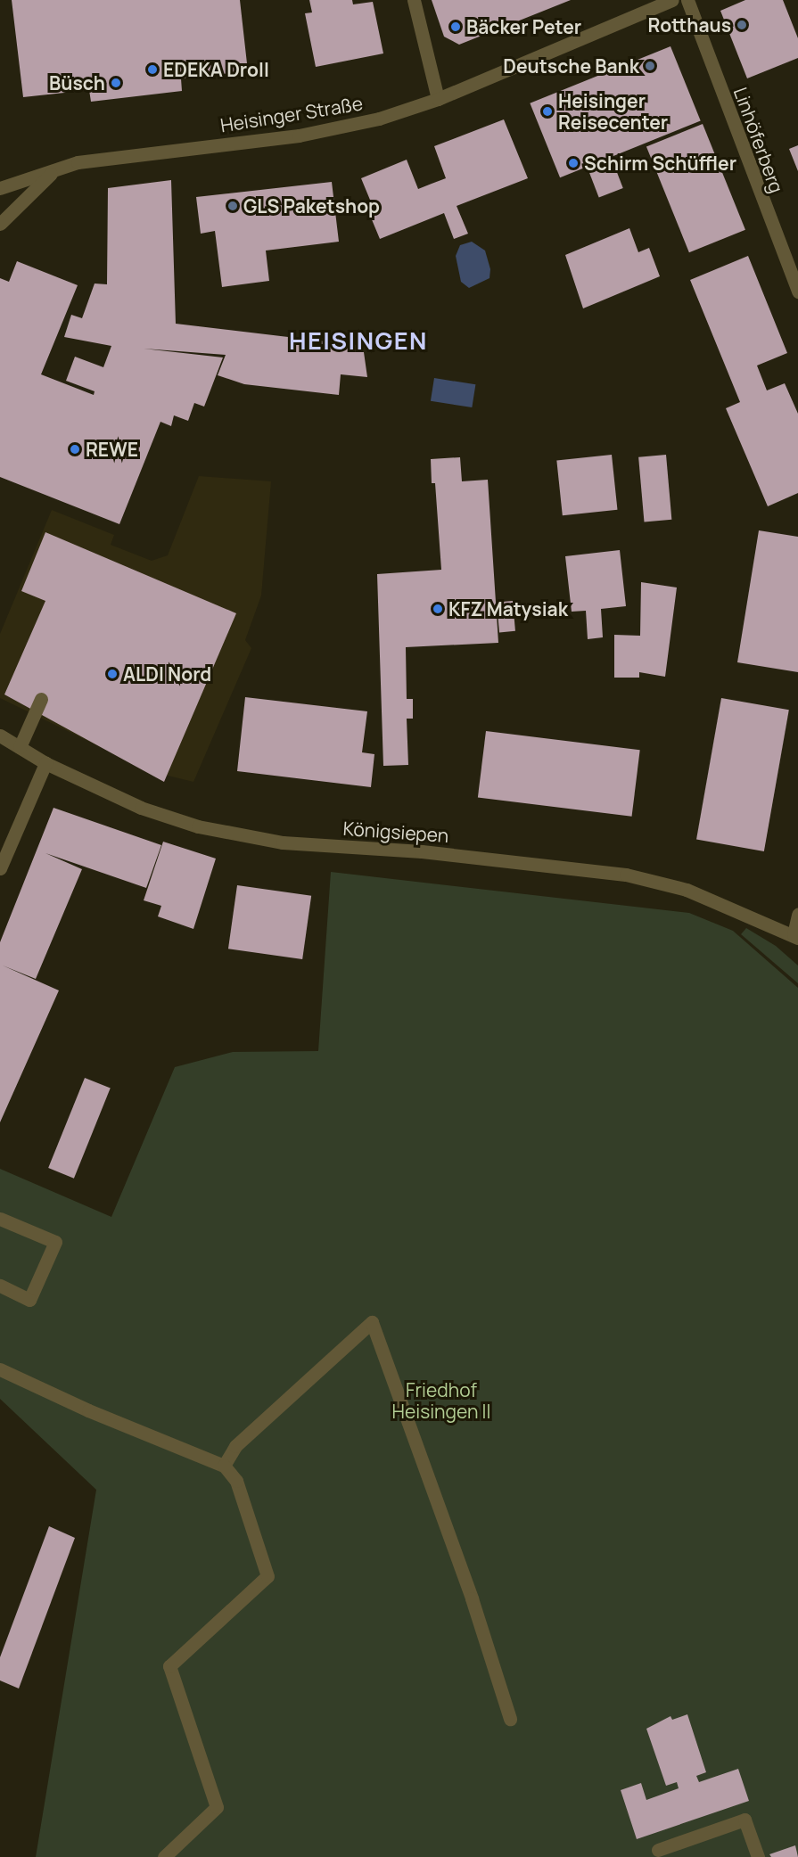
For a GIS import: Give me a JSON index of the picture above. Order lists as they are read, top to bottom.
{
  "streets": {
    "street": ["Heisinger Straße", "Linhöferberg", "Königsiepen"]
  },
  "districts": ["HEISINGEN"],
  "parks": ["Friedhof Heisingen II"],
  "places": [
    "Rotthaus",
    "Bäcker Peter",
    "Deutsche Bank",
    "EDEKA Droll",
    "Büsch",
    "Heisinger Reisecenter",
    "Schirm Schüffler",
    "GLS Paketshop",
    "REWE",
    "KFZ Matysiak",
    "ALDI Nord"
  ]
}
